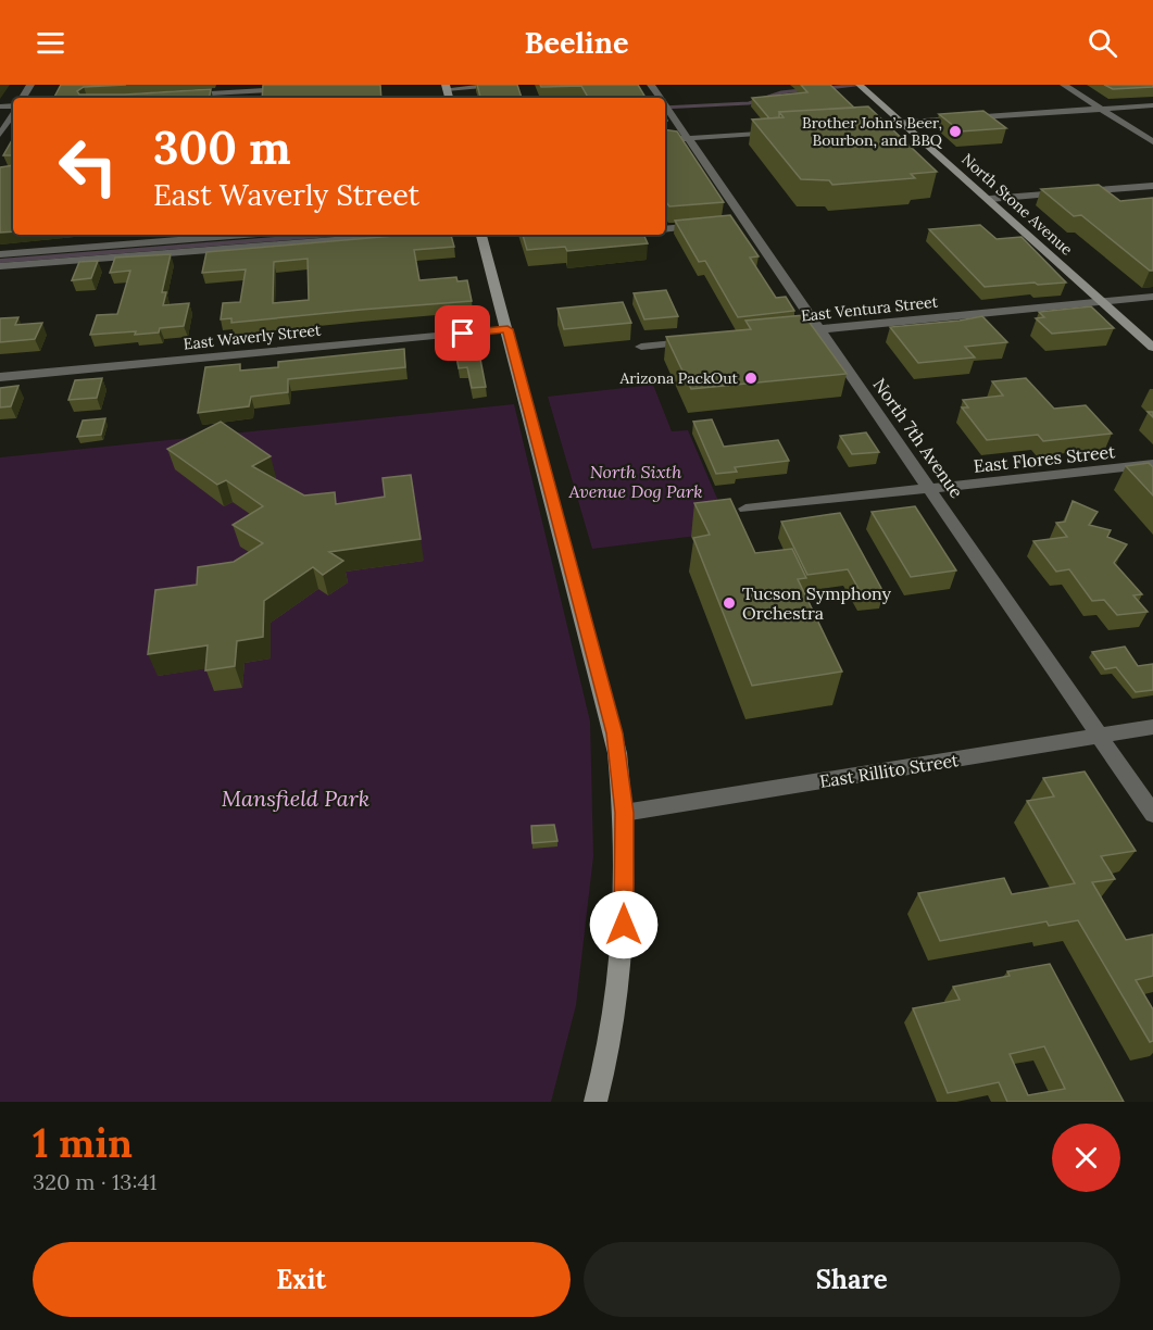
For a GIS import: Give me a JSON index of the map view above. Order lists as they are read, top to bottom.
{
  "streets": {
    "street": [
      "North Stone Avenue",
      "East Ventura Street",
      "East Waverly Street",
      "North 7th Avenue",
      "East Flores Street",
      "East Rillito Street"
    ]
  },
  "crossings": [
    ["North Stone Avenue", "East Ventura Street"],
    ["East Ventura Street", "North 7th Avenue"],
    ["North 7th Avenue", "East Flores Street"],
    ["North 7th Avenue", "East Rillito Street"]
  ],
  "parks": ["North Sixth Avenue Dog Park", "Mansfield Park"],
  "places": ["Brother John’s Beer, Bourbon, and BBQ", "Arizona PackOut", "Tucson Symphony Orchestra"],
  "page": {
    "header": "Beeline",
    "turn": ["300 m", "East Waverly Street"],
    "heading": ["1 min", "320 m · 13:41"],
    "buttons": ["Exit", "Share"]
  }
}
